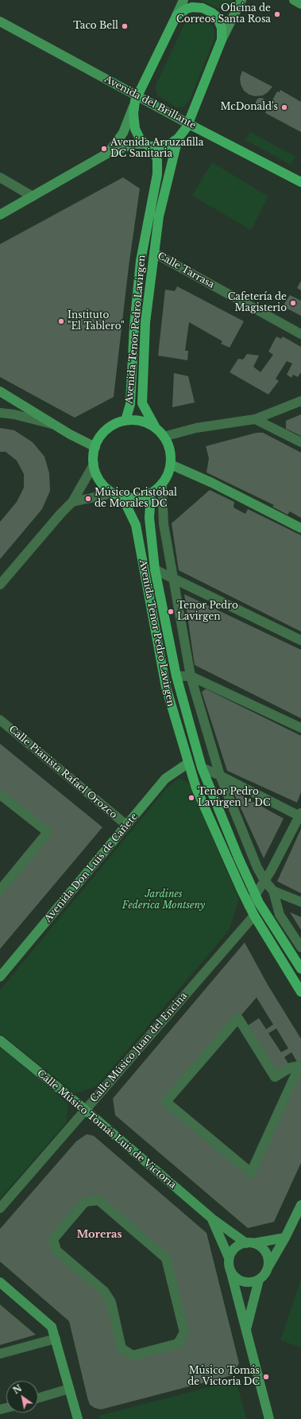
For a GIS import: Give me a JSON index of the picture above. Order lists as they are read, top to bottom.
{
  "streets": {
    "main road": [
      "Avenida del Brillante",
      "Avenida Tenor Pedro Lavirgen",
      "Avenida Don Luis de Cañete",
      "Calle Músico Tomás Luis de Victoria"
    ],
    "street": ["Calle Tarrasa", "Calle Pianista Rafael Orozco", "Calle Músico Juan del Encina"]
  },
  "crossings": [
    ["Avenida del Brillante", "Avenida Tenor Pedro Lavirgen"],
    ["Calle Tarrasa", "Avenida Tenor Pedro Lavirgen"],
    ["Avenida Tenor Pedro Lavirgen", "Avenida Don Luis de Cañete"],
    ["Avenida Tenor Pedro Lavirgen", "Calle Músico Juan del Encina"],
    ["Calle Pianista Rafael Orozco", "Avenida Don Luis de Cañete"],
    ["Calle Músico Juan del Encina", "Calle Músico Tomás Luis de Victoria"]
  ],
  "districts": ["Moreras"],
  "parks": ["Jardines Federica Montseny"],
  "places": [
    "Oficina de Correos Santa Rosa",
    "Taco Bell",
    "McDonald's",
    "Avenida Arruzafilla DC Sanitaria",
    "Cafetería de Magisterio",
    "Instituto \"El Tablero\"",
    "Músico Cristóbal de Morales DC",
    "Tenor Pedro Lavirgen",
    "Tenor Pedro Lavirgen 1ª DC",
    "Músico Tomás de Victoria DC"
  ],
  "north": "top left"
}
